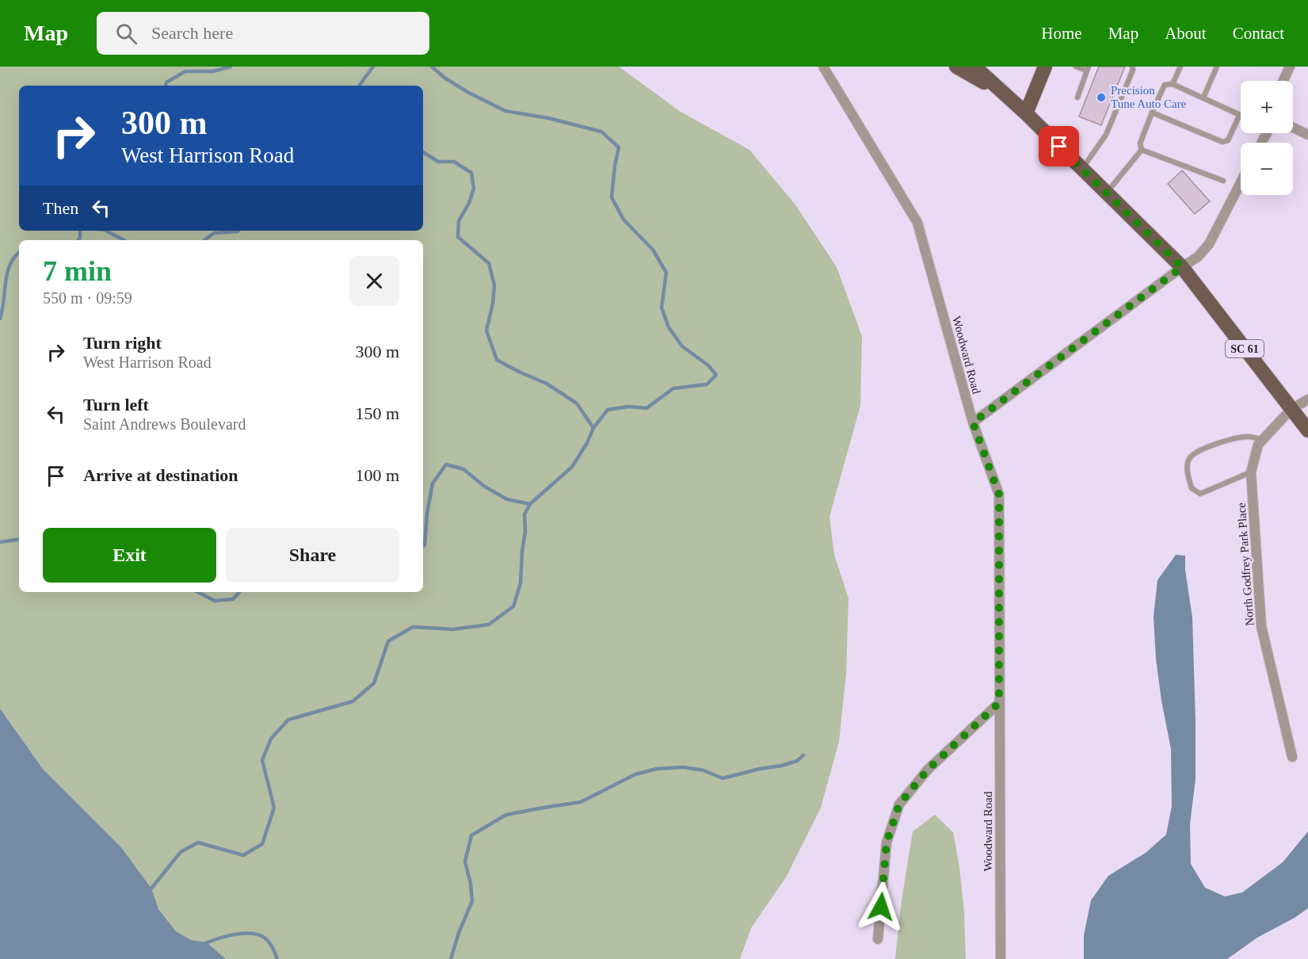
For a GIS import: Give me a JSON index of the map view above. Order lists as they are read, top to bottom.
{
  "streets": {
    "main road": ["SC 61"],
    "street": ["Woodward Road", "North Godfrey Park Place"]
  },
  "crossings": [
    ["SC 61", "North Godfrey Park Place"]
  ],
  "places": ["Precision Tune Auto Care"],
  "page": {
    "header": "Map",
    "search": "Search here",
    "nav": [
      "Home",
      "Map",
      "About",
      "Contact"
    ],
    "map_buttons": ["+", "−"],
    "turn": ["300 m", "West Harrison Road"],
    "then": "Then",
    "heading": ["7 min", "550 m · 09:59"],
    "list": [
      {
        "name": "Turn right",
        "note": "West Harrison Road",
        "value": "300 m"
      },
      {
        "name": "Turn left",
        "note": "Saint Andrews Boulevard",
        "value": "150 m"
      },
      {
        "name": "Arrive at destination",
        "value": "100 m"
      }
    ],
    "buttons": ["Exit", "Share"]
  }
}
